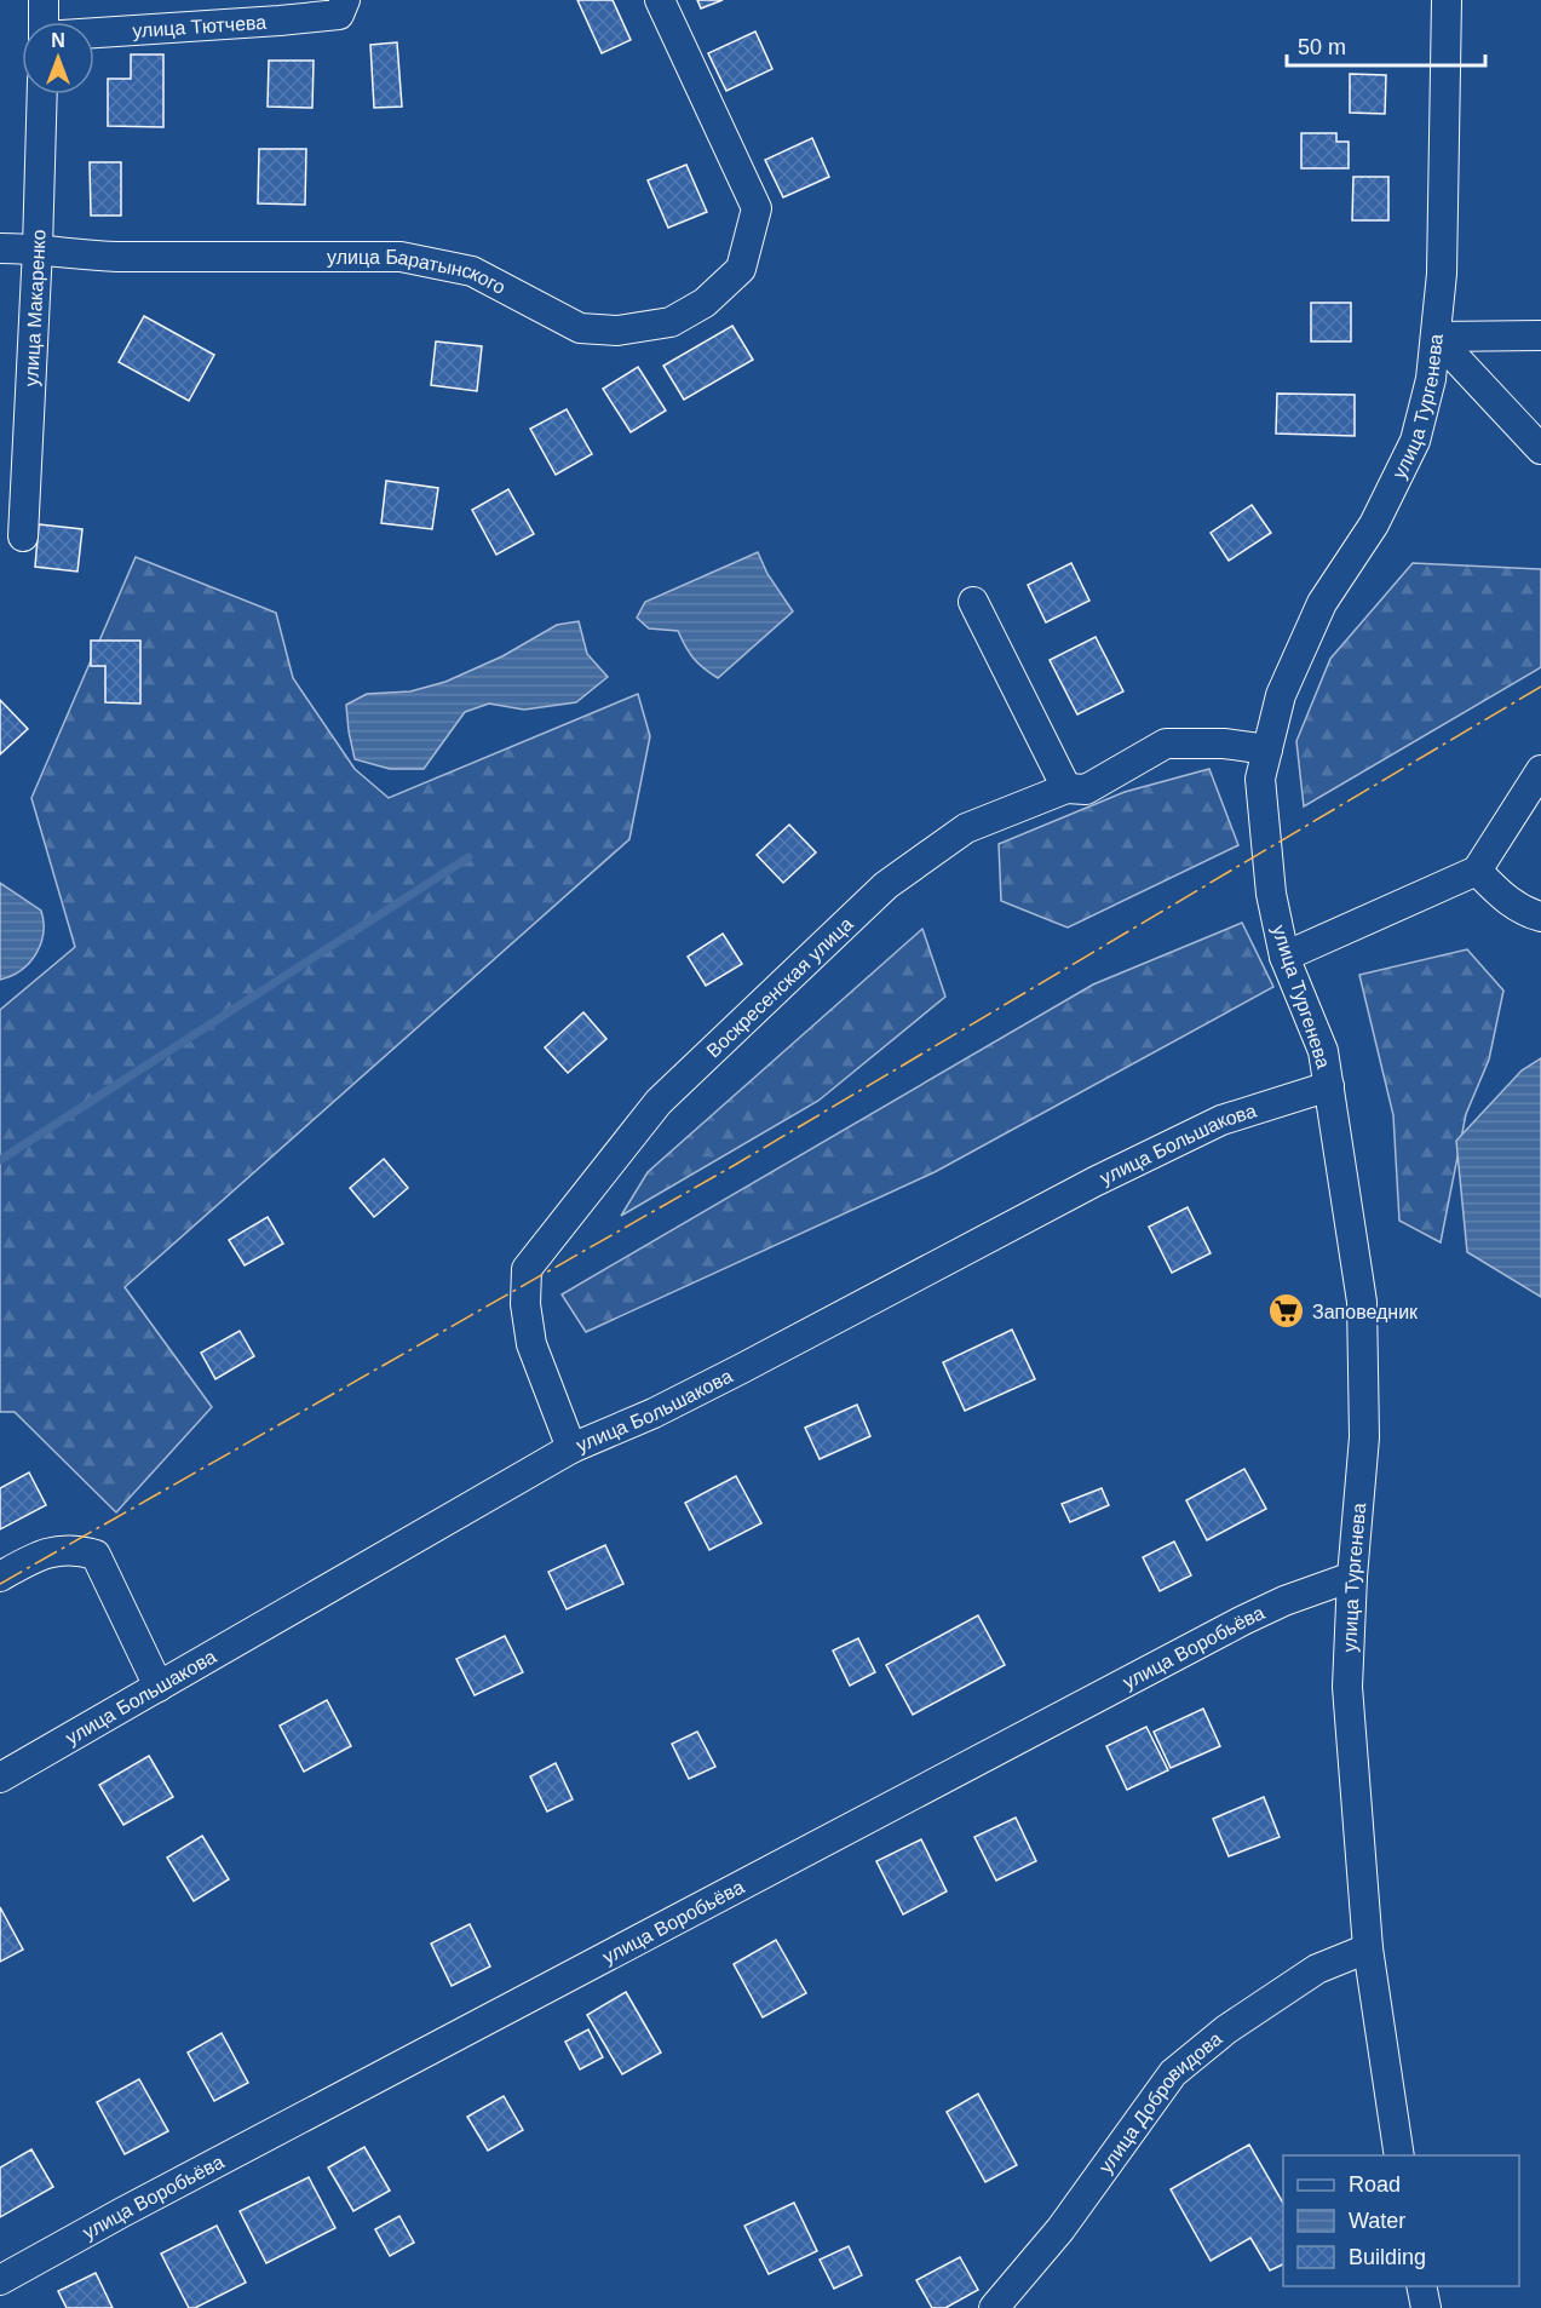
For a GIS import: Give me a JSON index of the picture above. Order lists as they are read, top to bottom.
{
  "streets": {
    "street": [
      "улица Тютчева",
      "улица Баратынского",
      "улица Макаренко",
      "улица Тургенева",
      "Воскресенская улица",
      "улица Большакова",
      "улица Воробьёва",
      "улица Добровидова"
    ]
  },
  "crossings": [
    ["улица Баратынского", "улица Макаренко"],
    ["улица Тургенева", "Воскресенская улица"],
    ["улица Тургенева", "улица Большакова"],
    ["улица Тургенева", "улица Воробьёва"],
    ["улица Тургенева", "улица Добровидова"],
    ["Воскресенская улица", "улица Большакова"]
  ],
  "places": {
    "supermarket": ["Заповедник"]
  },
  "legend": ["Road", "Water", "Building"],
  "scale_bar": "50 m",
  "north": "top"
}
